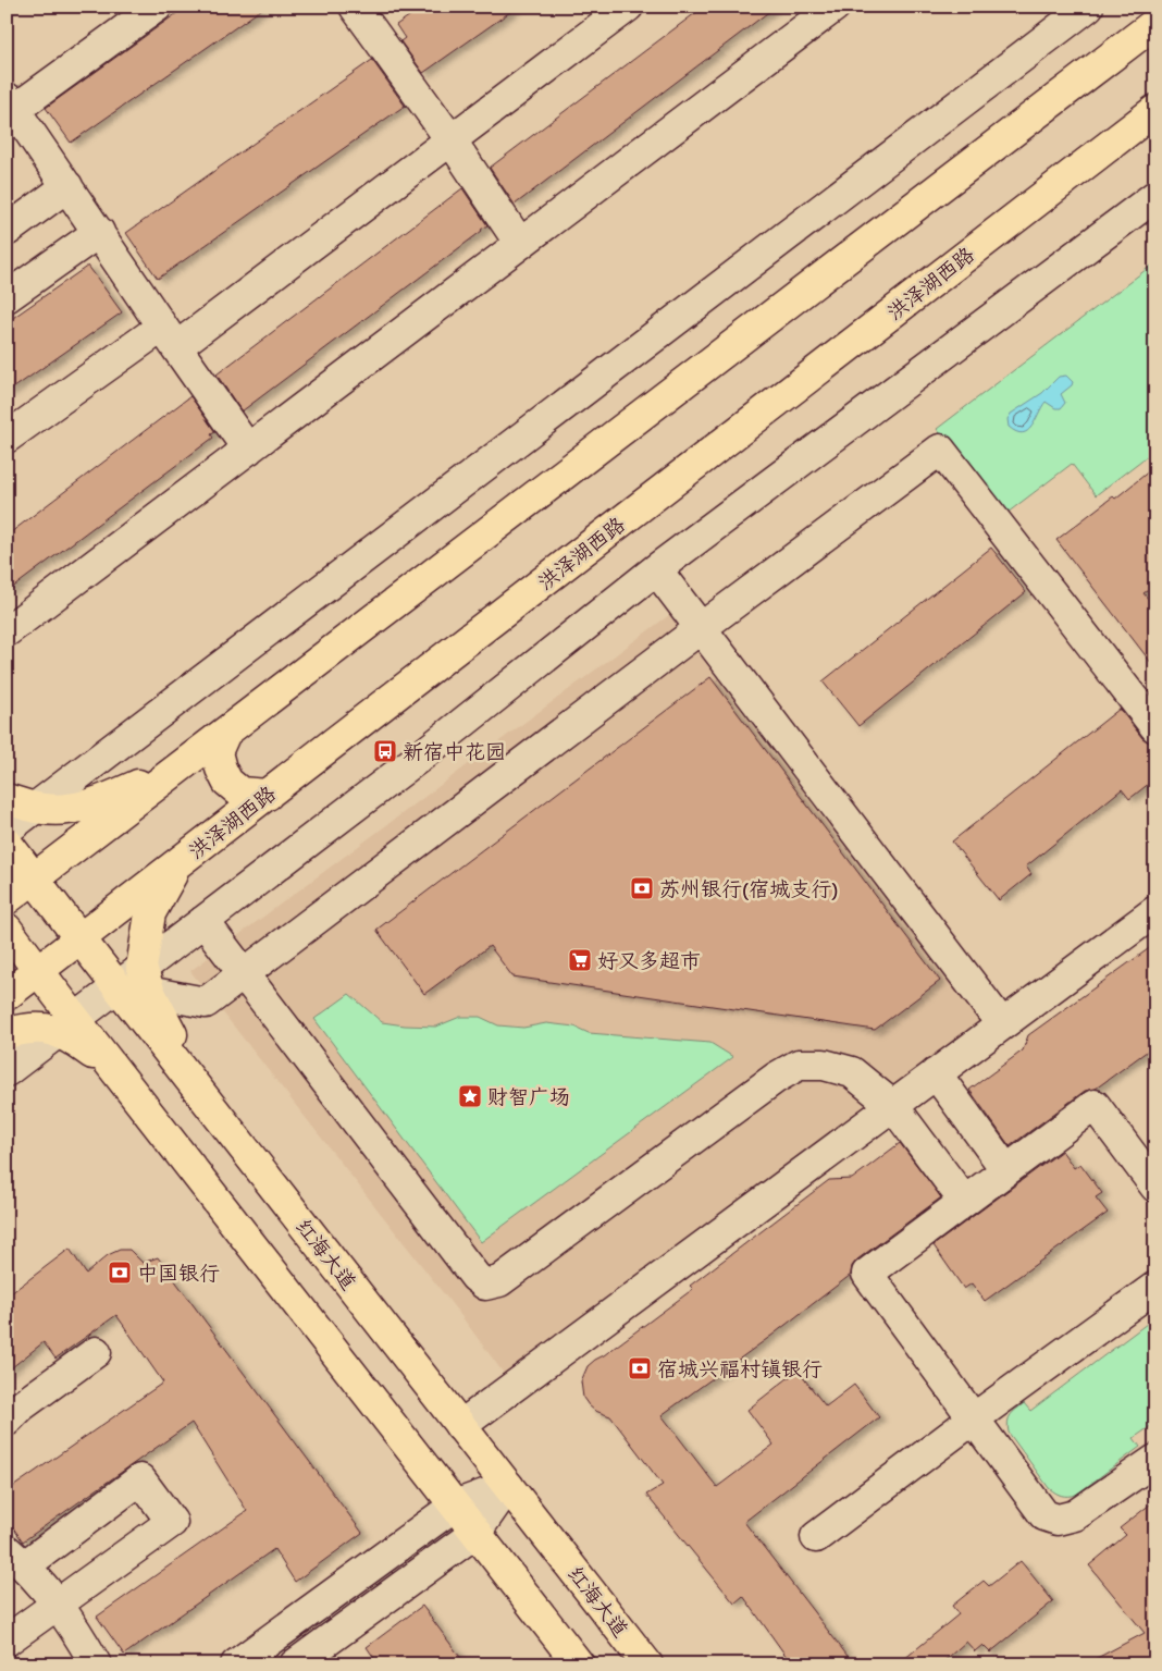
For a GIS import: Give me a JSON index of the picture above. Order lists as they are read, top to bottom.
{
  "streets": {
    "main road": ["洪泽湖西路", "红海大道"]
  },
  "crossings": [
    ["洪泽湖西路", "红海大道"]
  ],
  "places": {
    "bus stop": ["新宿中花园"],
    "bank": ["苏州银行(宿城支行)", "中国银行", "宿城兴福村镇银行"],
    "supermarket": ["好又多超市"],
    "place": ["财智广场"]
  }
}
